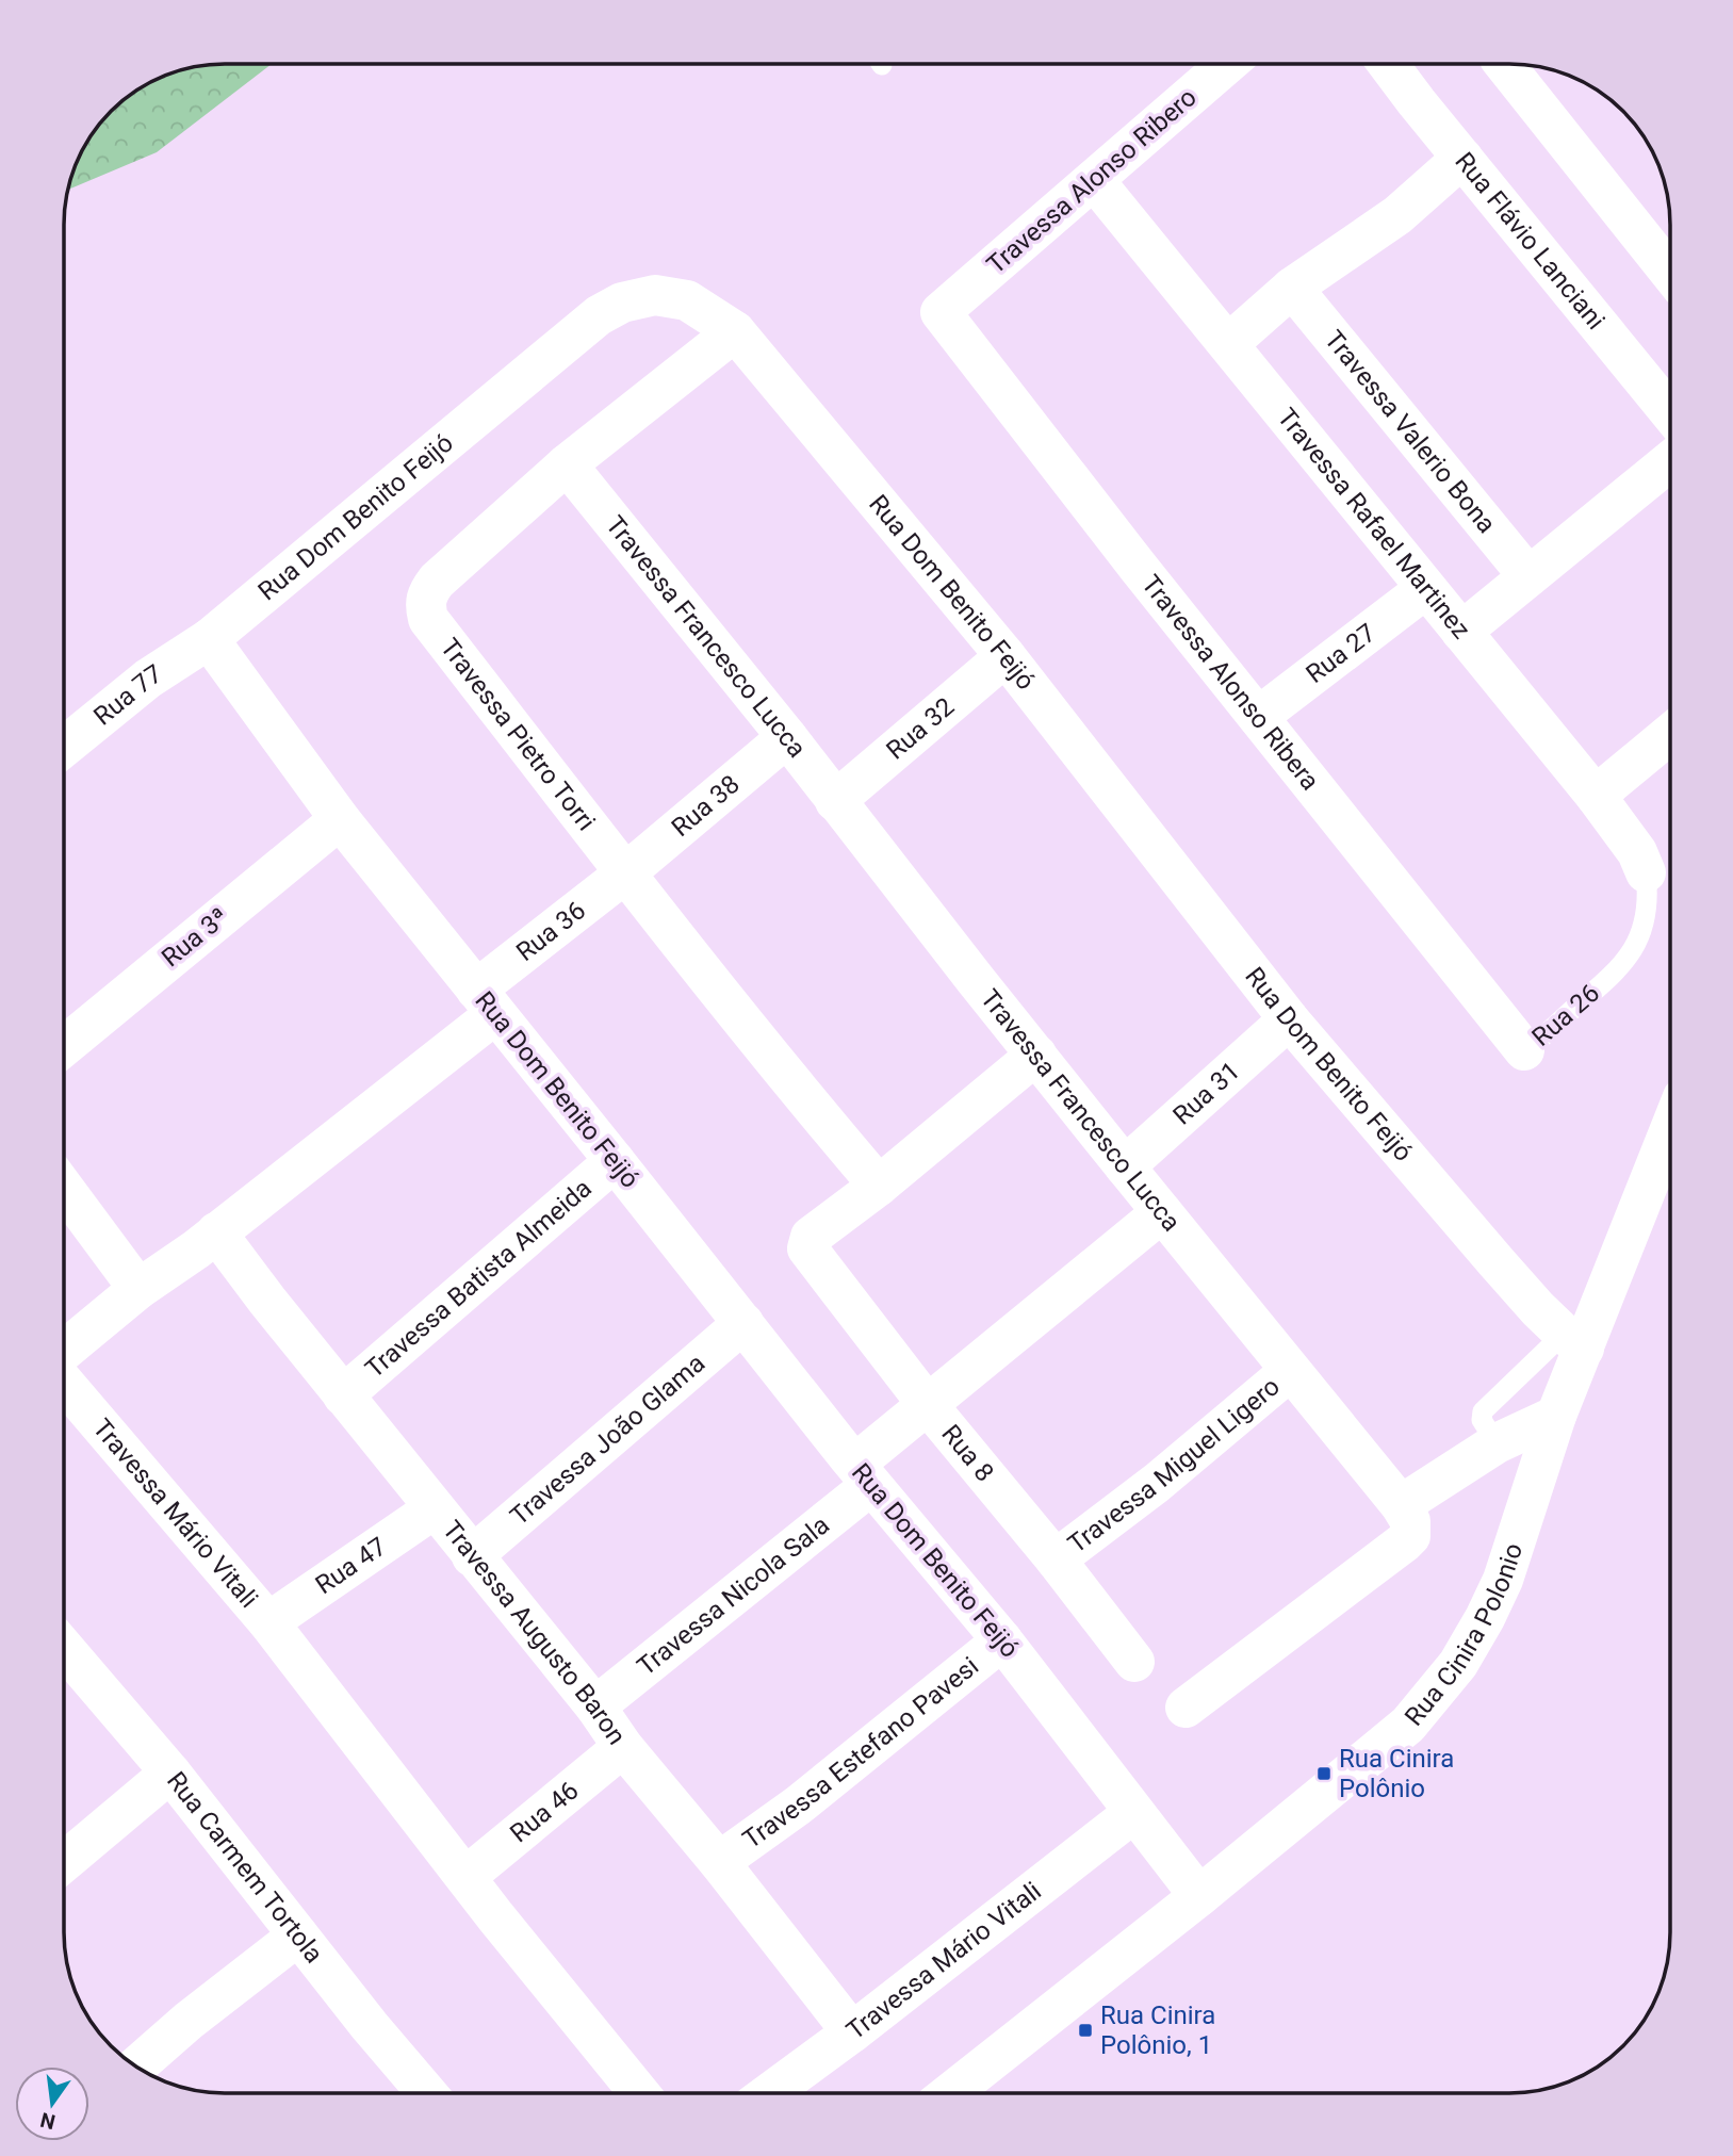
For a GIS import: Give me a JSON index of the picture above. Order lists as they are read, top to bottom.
{
  "streets": {
    "street": [
      "Travessa Alonso Ribero",
      "Rua Flávio Lanciani",
      "Travessa Valerio Bona",
      "Rua Dom Benito Feijó",
      "Travessa Rafael Martinez",
      "Travessa Francesco Lucca",
      "Rua 27",
      "Travessa Alonso Ribera",
      "Rua 77",
      "Rua 32",
      "Travessa Pietro Torri",
      "Rua 38",
      "Rua 36",
      "Rua 3ª",
      "Rua 31",
      "Travessa Batista Almeida",
      "Travessa João Glama",
      "Rua 8",
      "Travessa Miguel Ligero",
      "Travessa Mário Vitali",
      "Rua 47",
      "Travessa Nicola Sala",
      "Rua Cinira Polonio",
      "Travessa Augusto Baron",
      "Travessa Estefano Pavesi",
      "Rua 46",
      "Rua Carmem Tortola"
    ],
    "lane": ["Rua 26"]
  },
  "crossings": [
    ["Travessa Alonso Ribero", "Travessa Rafael Martinez"],
    ["Travessa Alonso Ribero", "Travessa Alonso Ribera"],
    ["Rua Dom Benito Feijó", "Rua 77"],
    ["Rua Dom Benito Feijó", "Rua 32"],
    ["Rua Dom Benito Feijó", "Travessa Pietro Torri"],
    ["Rua Dom Benito Feijó", "Rua 36"],
    ["Rua Dom Benito Feijó", "Rua 3ª"],
    ["Rua Dom Benito Feijó", "Rua 31"],
    ["Rua Dom Benito Feijó", "Travessa Batista Almeida"],
    ["Rua Dom Benito Feijó", "Travessa João Glama"],
    ["Rua Dom Benito Feijó", "Travessa Mário Vitali"],
    ["Rua Dom Benito Feijó", "Travessa Nicola Sala"],
    ["Rua Dom Benito Feijó", "Rua Cinira Polonio"],
    ["Rua Dom Benito Feijó", "Travessa Estefano Pavesi"],
    ["Travessa Rafael Martinez", "Rua 27"],
    ["Travessa Rafael Martinez", "Rua 26"],
    ["Travessa Francesco Lucca", "Rua 32"],
    ["Travessa Francesco Lucca", "Travessa Pietro Torri"],
    ["Travessa Francesco Lucca", "Rua 38"],
    ["Travessa Francesco Lucca", "Rua 31"],
    ["Travessa Francesco Lucca", "Travessa Miguel Ligero"],
    ["Travessa Francesco Lucca", "Travessa Nicola Sala"],
    ["Rua 27", "Travessa Alonso Ribera"],
    ["Travessa Alonso Ribera", "Rua 26"],
    ["Travessa Pietro Torri", "Rua 38"],
    ["Travessa Pietro Torri", "Rua 36"],
    ["Travessa Pietro Torri", "Rua 8"],
    ["Rua 38", "Rua 36"],
    ["Rua 36", "Travessa Mário Vitali"],
    ["Travessa Batista Almeida", "Travessa Augusto Baron"],
    ["Travessa João Glama", "Travessa Augusto Baron"],
    ["Rua 8", "Travessa Miguel Ligero"],
    ["Rua 8", "Travessa Nicola Sala"],
    ["Travessa Mário Vitali", "Rua 47"],
    ["Travessa Mário Vitali", "Travessa Augusto Baron"],
    ["Travessa Mário Vitali", "Rua 46"],
    ["Rua 47", "Travessa Augusto Baron"],
    ["Travessa Nicola Sala", "Travessa Augusto Baron"],
    ["Travessa Augusto Baron", "Travessa Estefano Pavesi"],
    ["Travessa Augusto Baron", "Rua 46"]
  ],
  "places": {
    "transit": ["Rua Cinira Polônio", "Rua Cinira Polônio, 1"]
  },
  "north": "bottom"
}
